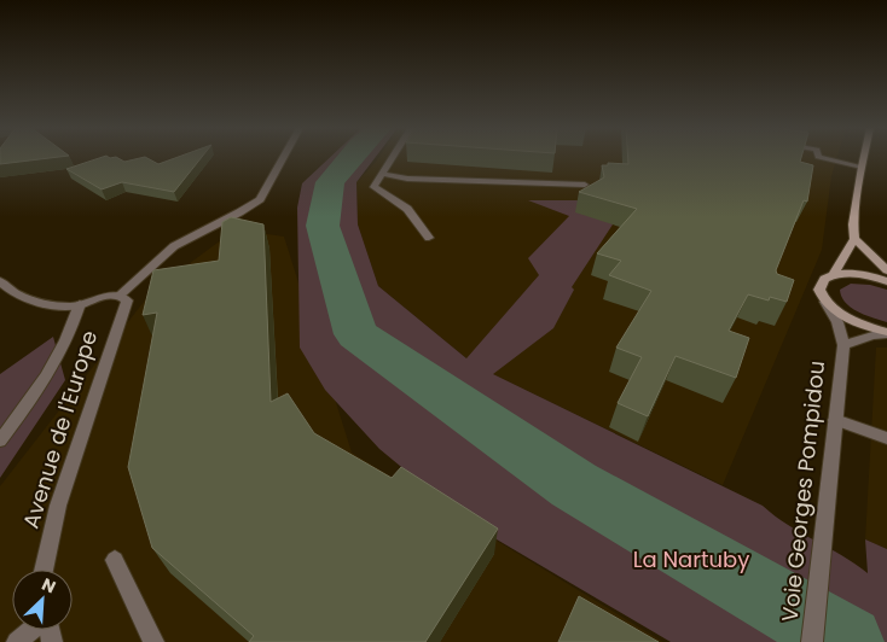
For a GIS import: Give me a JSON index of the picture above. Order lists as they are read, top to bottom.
{
  "streets": {
    "street": ["Avenue de l'Europe", "Voie Georges Pompidou"]
  },
  "parks": ["La Nartuby"],
  "north": "top right"
}
